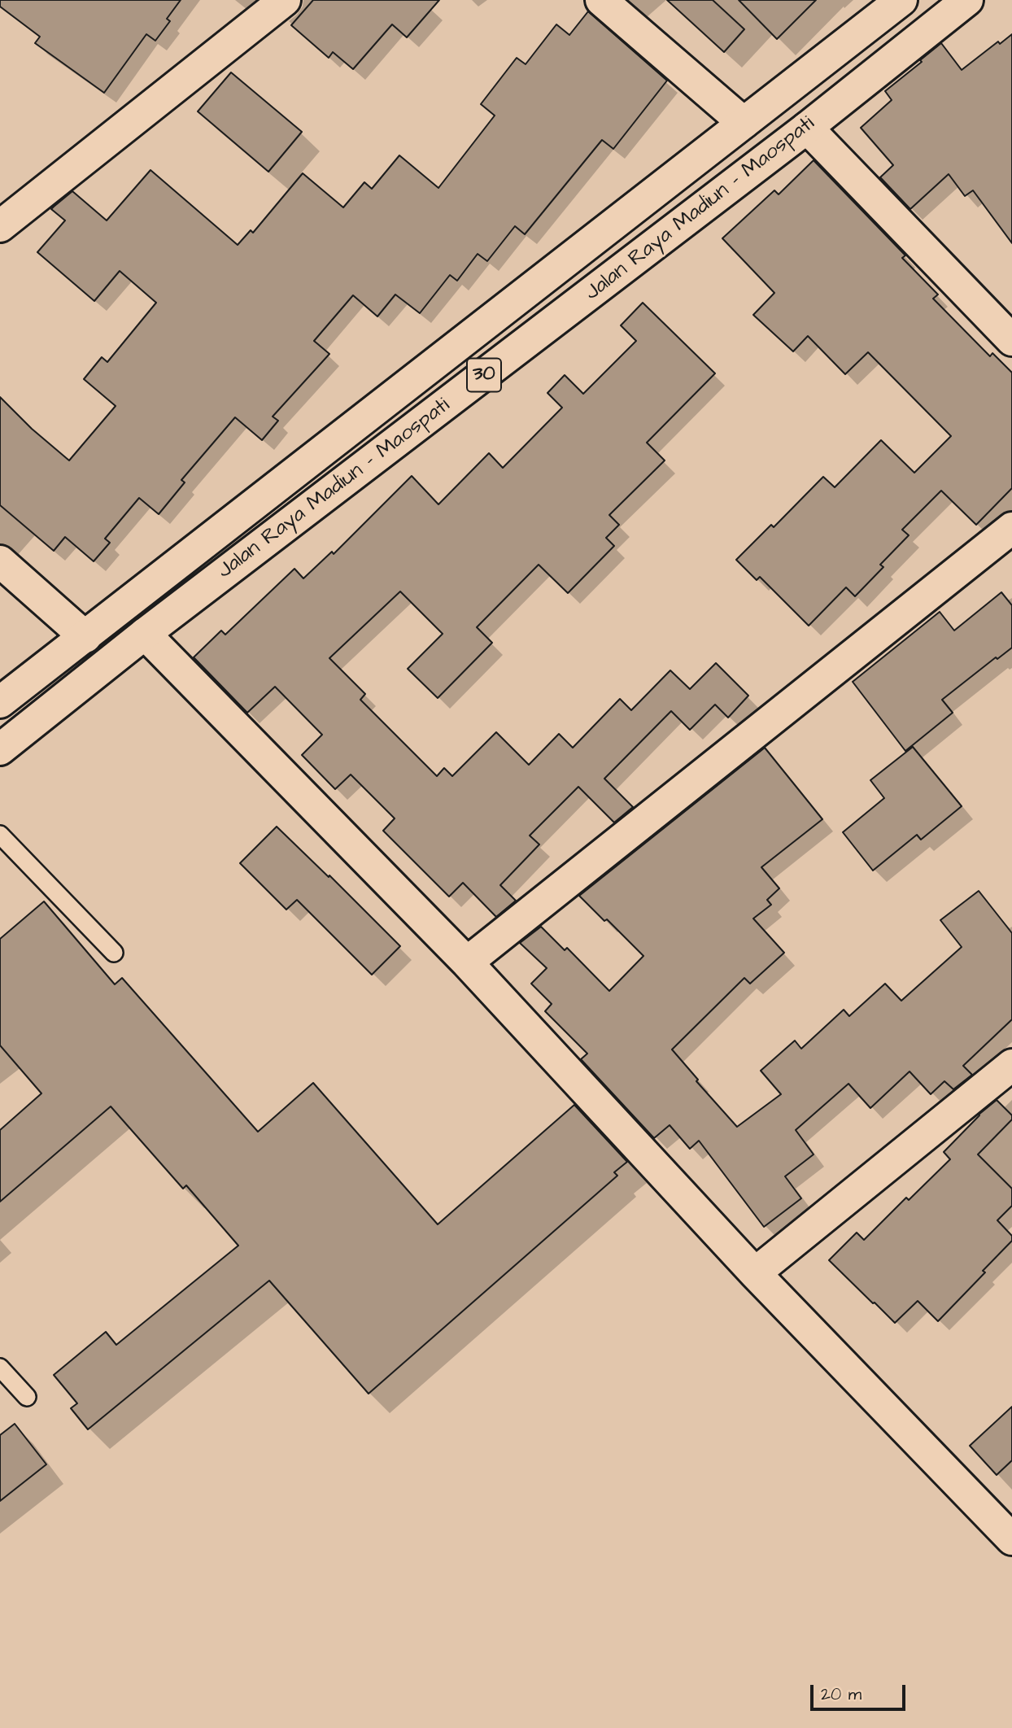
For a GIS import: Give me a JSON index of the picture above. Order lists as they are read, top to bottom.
{
  "streets": {
    "main road": ["Jalan Raya Madiun - Maospati", "30"]
  },
  "scale_bar": "20 m"
}
